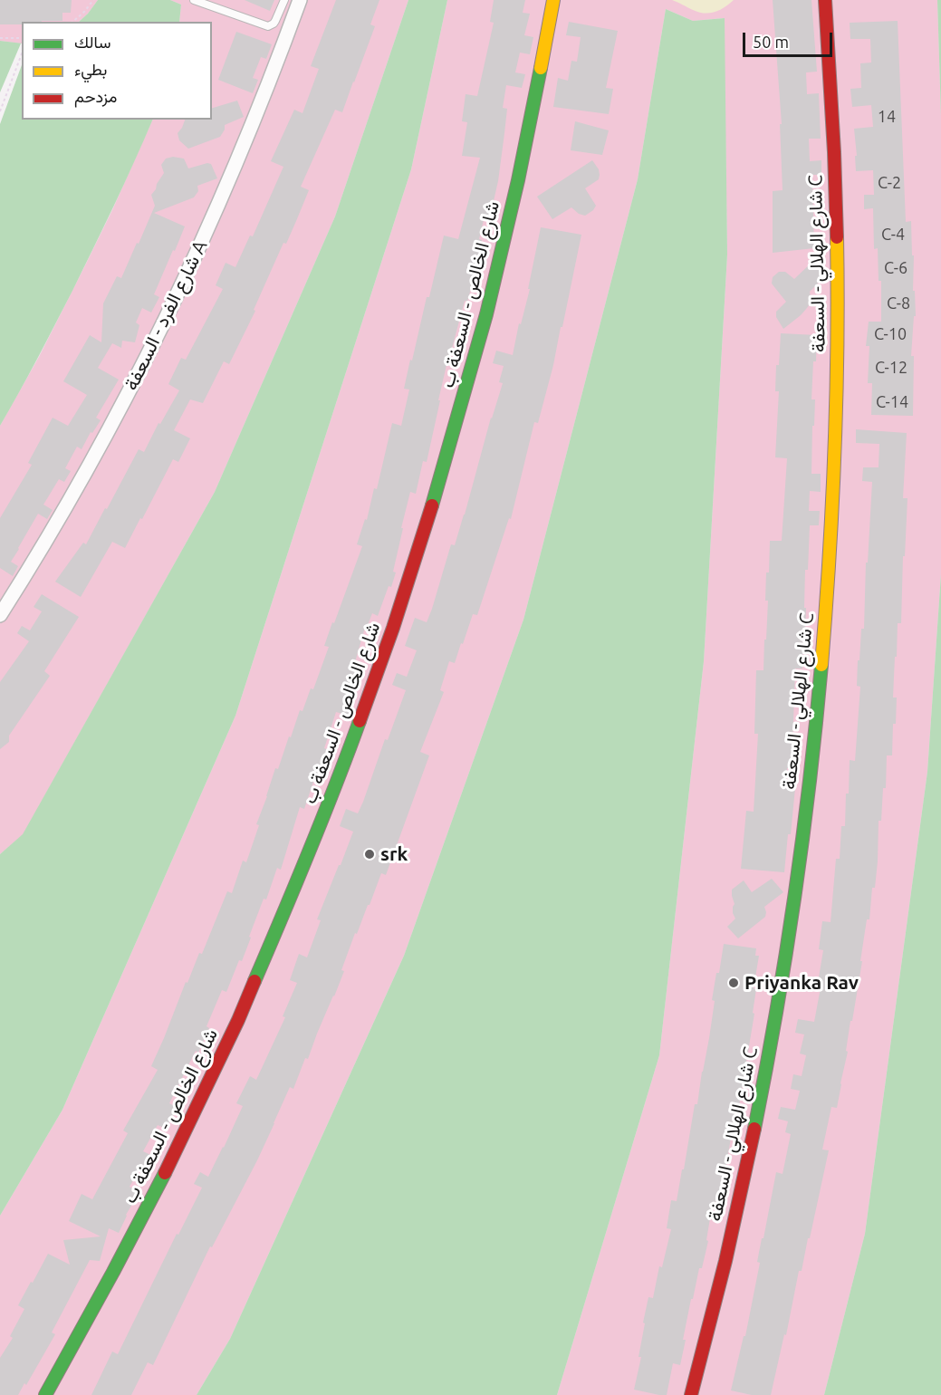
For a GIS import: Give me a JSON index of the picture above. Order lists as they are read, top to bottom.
{
  "streets": {
    "street": ["شارع الهلالي - السعفة C", "شارع الخالص - السعفة ب", "شارع الفرد - السعفة A"]
  },
  "places": ["srk", "Priyanka Rav"],
  "house_numbers": [
    "14",
    "C-2",
    "C-4",
    "C-6",
    "C-8",
    "C-10",
    "C-12",
    "C-14"
  ],
  "legend": ["سالك", "بطيء", "مزدحم"],
  "scale_bar": "50 m"
}
